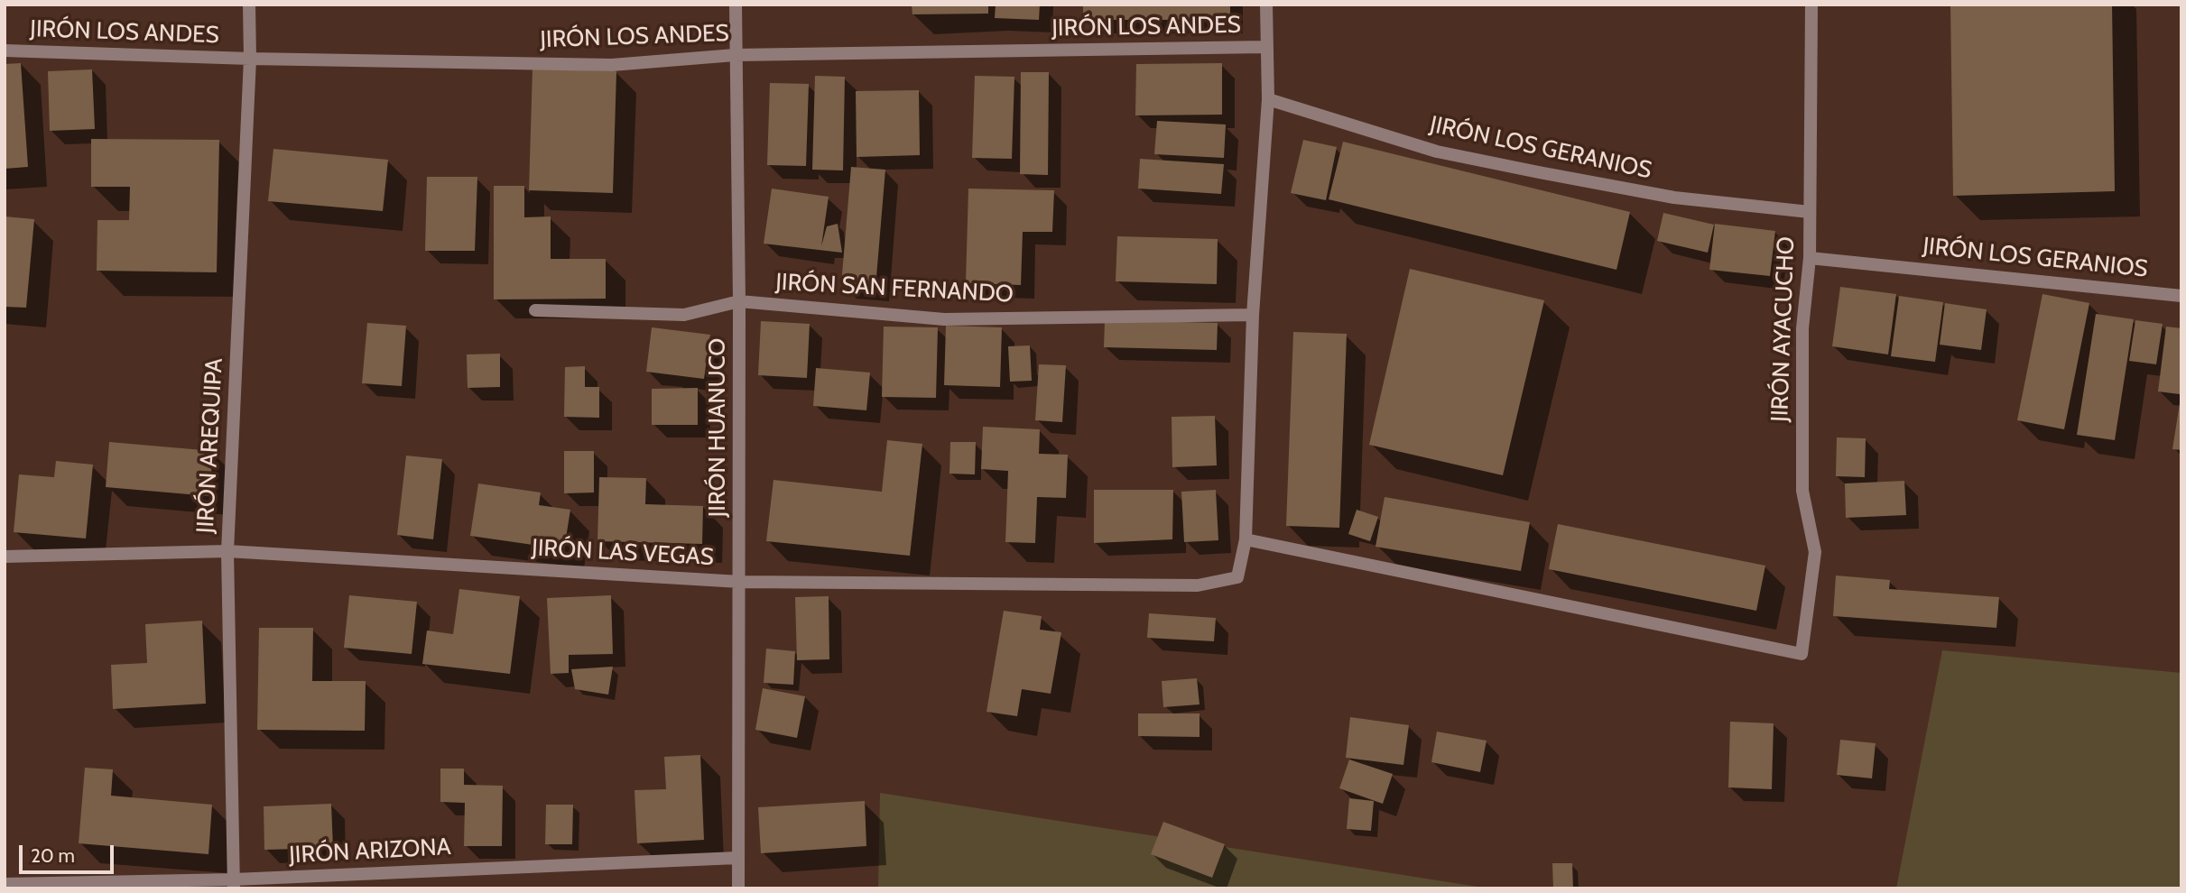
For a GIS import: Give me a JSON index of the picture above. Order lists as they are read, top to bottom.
{
  "streets": {
    "street": [
      "JIRÓN LOS ANDES",
      "JIRÓN LOS GERANIOS",
      "JIRÓN SAN FERNANDO",
      "JIRÓN AYACUCHO",
      "JIRÓN HUANUCO",
      "JIRÓN AREQUIPA",
      "JIRÓN LAS VEGAS",
      "JIRÓN ARIZONA"
    ]
  },
  "crossings": [
    ["JIRÓN LOS ANDES", "JIRÓN HUANUCO"],
    ["JIRÓN LOS ANDES", "JIRÓN AREQUIPA"],
    ["JIRÓN LOS GERANIOS", "JIRÓN AYACUCHO"],
    ["JIRÓN SAN FERNANDO", "JIRÓN HUANUCO"],
    ["JIRÓN AYACUCHO", "JIRÓN LAS VEGAS"],
    ["JIRÓN HUANUCO", "JIRÓN LAS VEGAS"],
    ["JIRÓN HUANUCO", "JIRÓN ARIZONA"],
    ["JIRÓN AREQUIPA", "JIRÓN LAS VEGAS"],
    ["JIRÓN AREQUIPA", "JIRÓN ARIZONA"]
  ],
  "scale_bar": "20 m"
}
